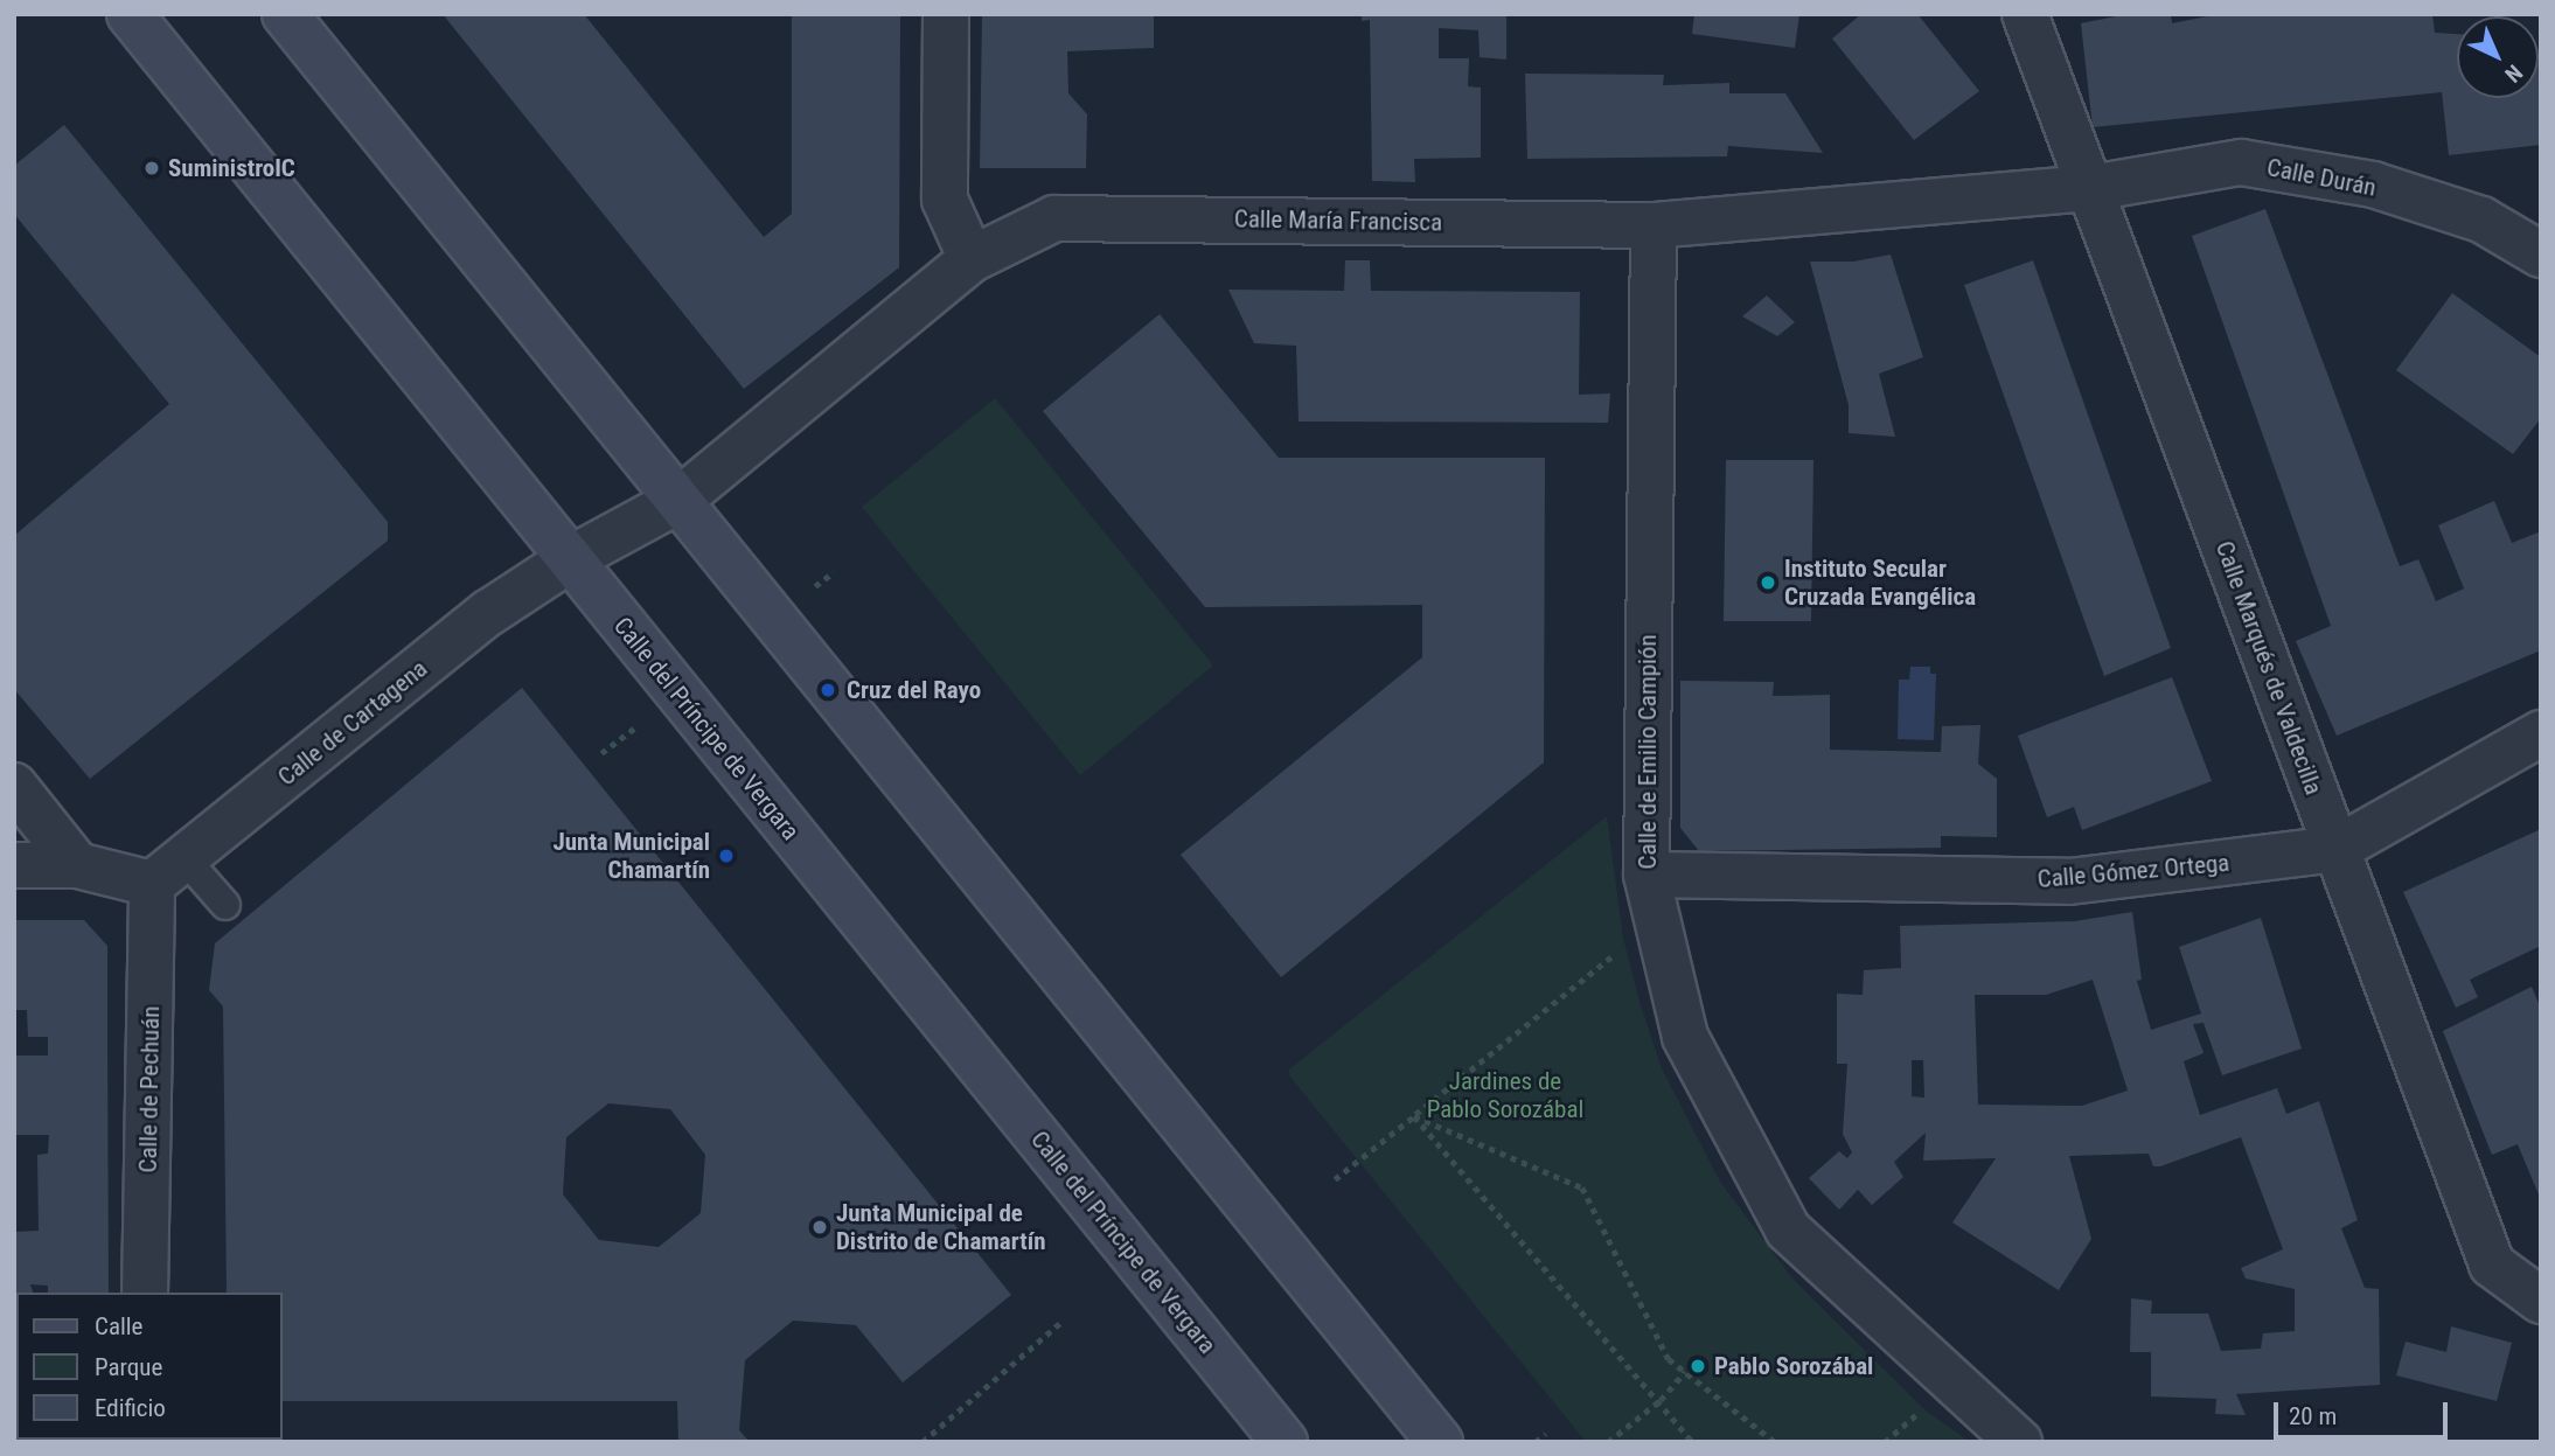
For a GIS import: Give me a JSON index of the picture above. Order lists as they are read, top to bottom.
{
  "streets": {
    "main road": ["Calle del Príncipe de Vergara"],
    "street": [
      "Calle Durán",
      "Calle María Francisca",
      "Calle Marqués de Valdecilla",
      "Calle de Cartagena",
      "Calle de Emilio Campión",
      "Calle Gómez Ortega",
      "Calle de Pechuán"
    ]
  },
  "crossings": [
    ["Calle Durán", "Calle María Francisca"],
    ["Calle Durán", "Calle Marqués de Valdecilla"],
    ["Calle María Francisca", "Calle Marqués de Valdecilla"],
    ["Calle María Francisca", "Calle de Cartagena"],
    ["Calle María Francisca", "Calle de Emilio Campión"],
    ["Calle Marqués de Valdecilla", "Calle Gómez Ortega"],
    ["Calle de Cartagena", "Calle del Príncipe de Vergara"],
    ["Calle de Cartagena", "Calle de Pechuán"],
    ["Calle de Emilio Campión", "Calle Gómez Ortega"]
  ],
  "parks": ["Jardines de Pablo Sorozábal"],
  "places": [
    "SuministroIC",
    "Instituto Secular Cruzada Evangélica",
    "Cruz del Rayo",
    "Junta Municipal Chamartín",
    "Junta Municipal de Distrito de Chamartín",
    "Pablo Sorozábal"
  ],
  "legend": ["Calle", "Parque", "Edificio"],
  "scale_bar": "20 m",
  "north": "bottom right"
}
